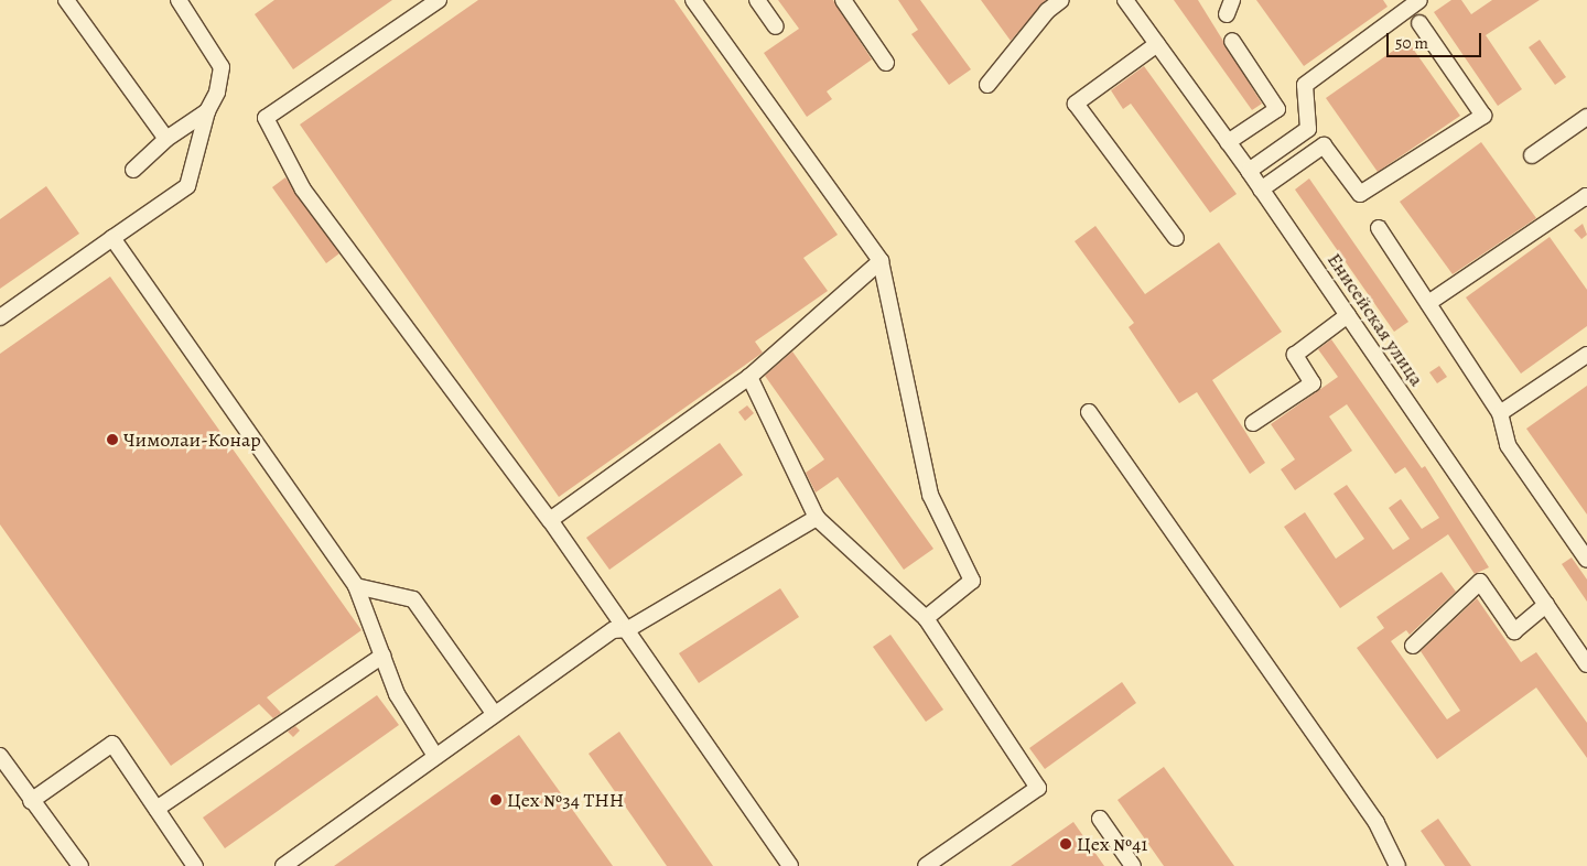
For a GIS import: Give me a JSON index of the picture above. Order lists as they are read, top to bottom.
{
  "streets": {
    "street": ["Енисейская улица"]
  },
  "places": ["Чимолаи-Конар", "Цех №34 ТНН", "Цех №41"],
  "scale_bar": "50 m"
}
